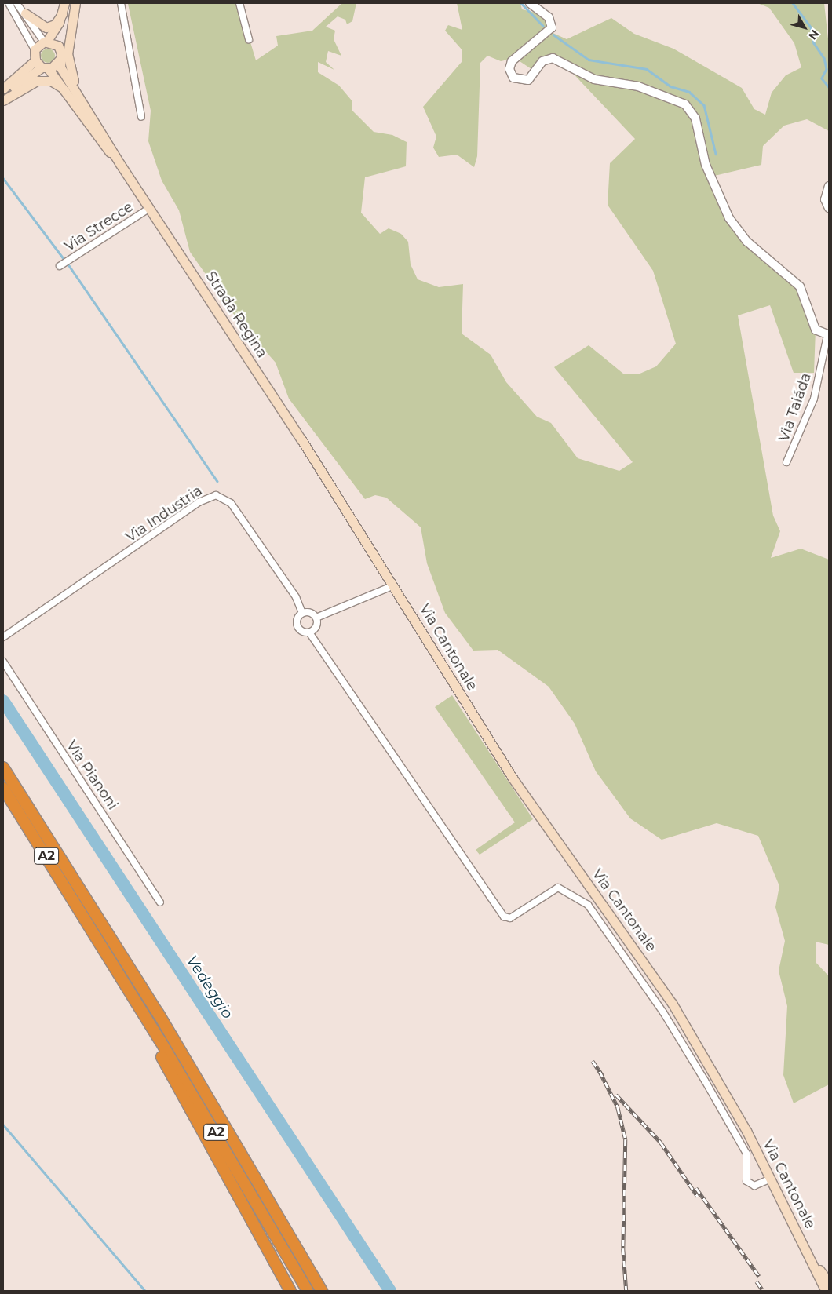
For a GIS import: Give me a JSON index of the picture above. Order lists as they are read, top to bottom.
{
  "streets": {
    "highway": ["A2"],
    "main road": ["Strada Regina", "Via Cantonale"],
    "street": [
      "Via Strecce",
      "Via Taiáda",
      "Via Industria",
      "Via Pianoni"
    ]
  },
  "crossings": [
    ["Via Strecce", "Strada Regina"],
    ["Strada Regina", "Via Cantonale"]
  ],
  "water": ["Vedeggio"],
  "north": "bottom right"
}
